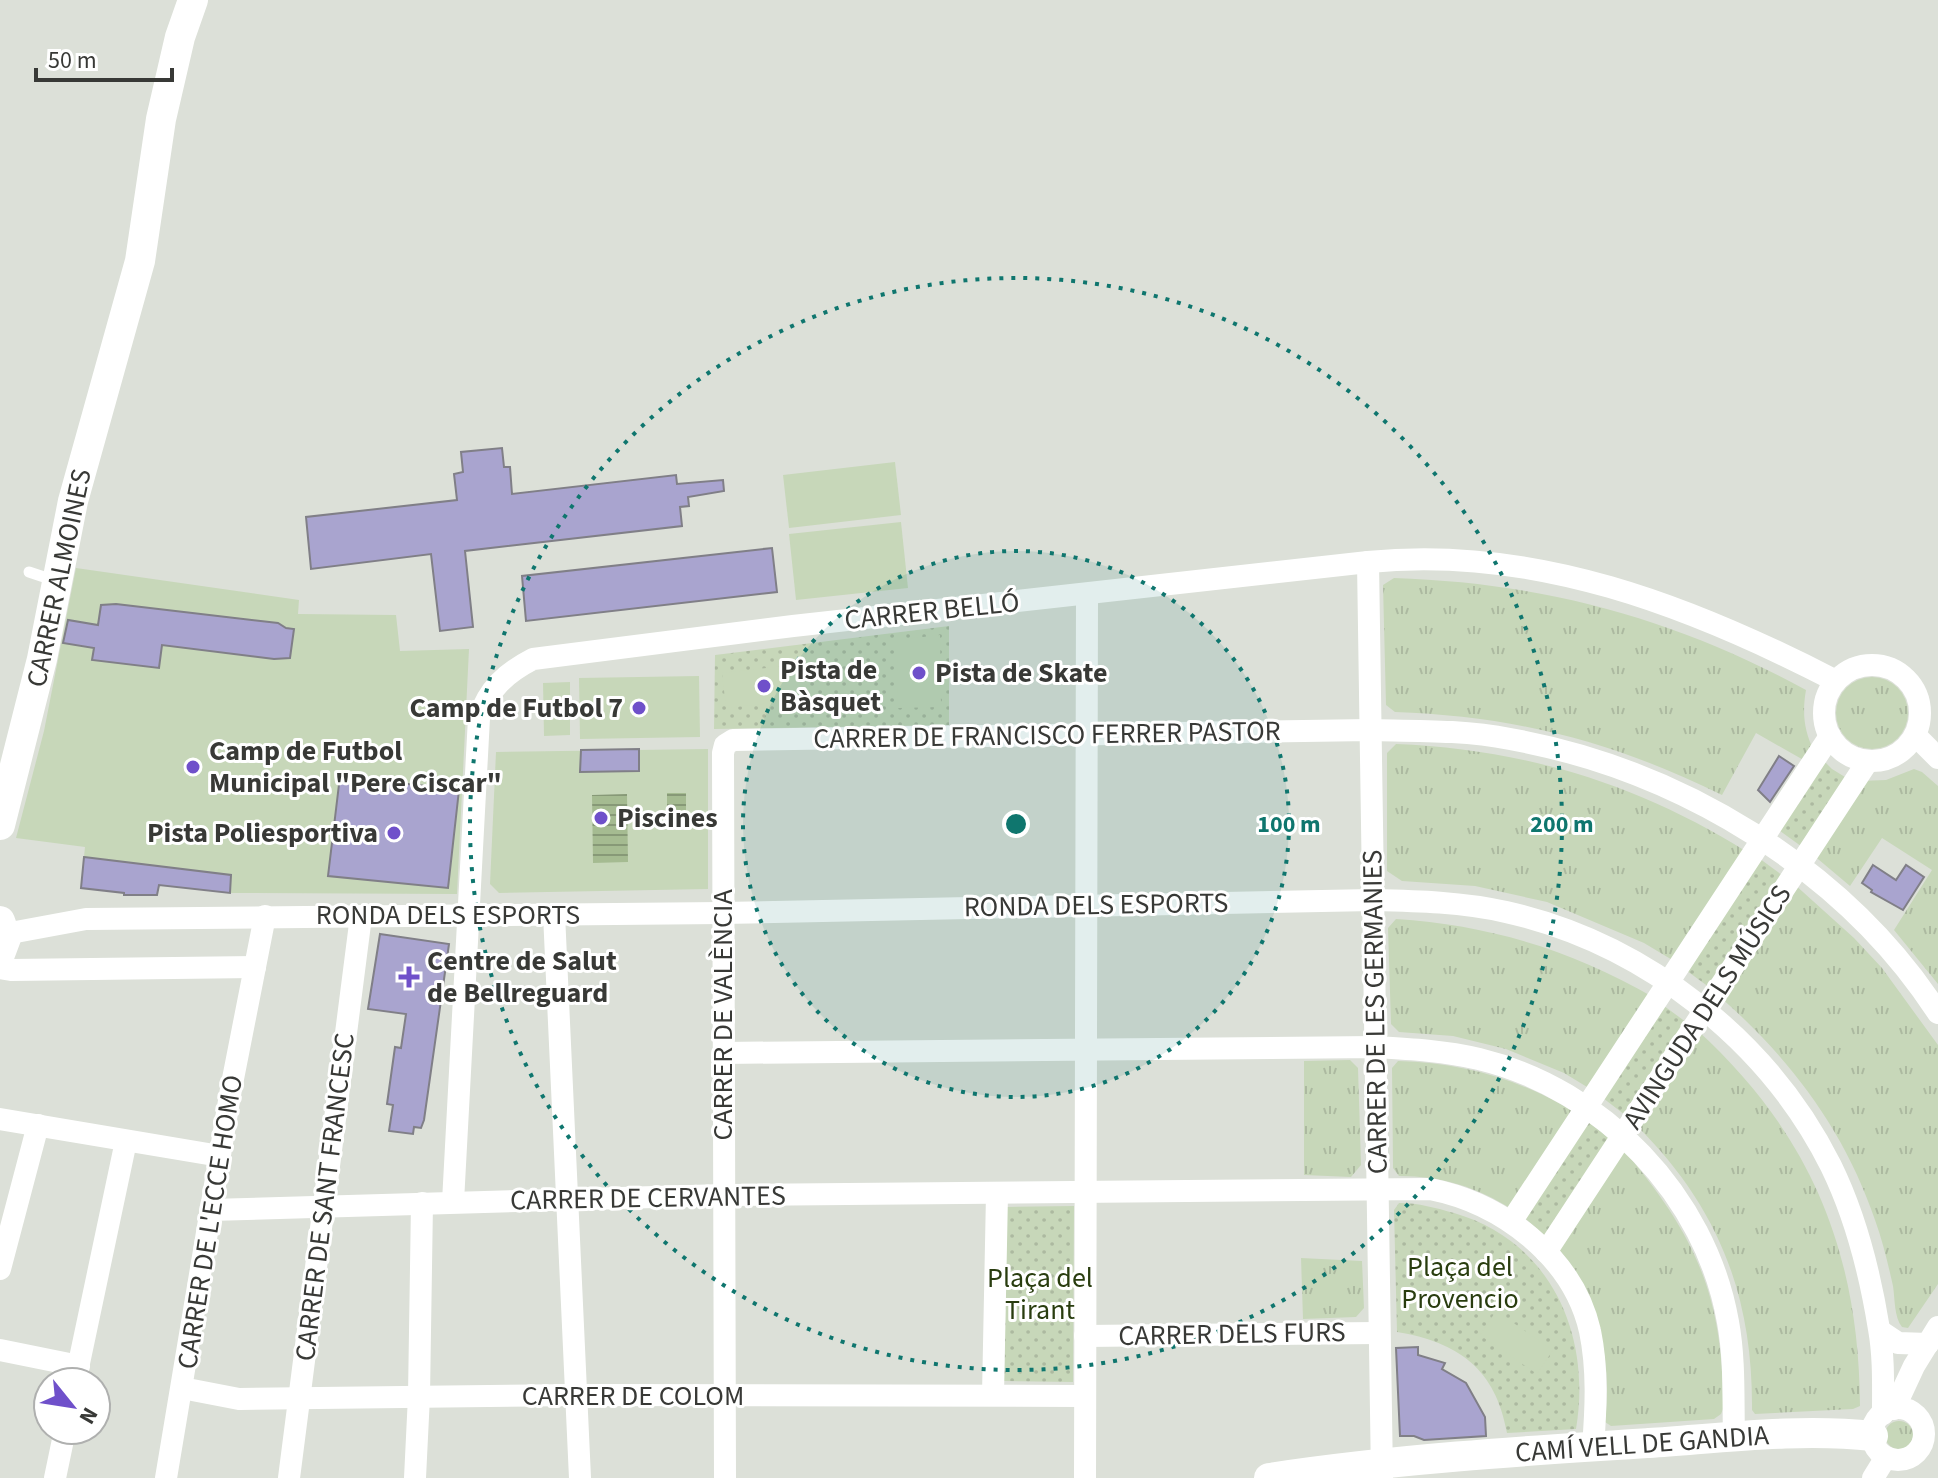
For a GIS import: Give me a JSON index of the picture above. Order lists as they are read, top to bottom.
{
  "streets": {
    "street": [
      "CARRER ALMOINES",
      "CARRER BELLÓ",
      "CARRER DE FRANCISCO FERRER PASTOR",
      "RONDA DELS ESPORTS",
      "AVINGUDA DELS MÚSICS",
      "CARRER DE LES GERMANIES",
      "CARRER DE VALÈNCIA",
      "CARRER DE SANT FRANCESC",
      "CARRER DE CERVANTES",
      "CARRER DE L'ECCE HOMO",
      "CARRER DELS FURS",
      "CARRER DE COLOM",
      "CAMÍ VELL DE GANDIA"
    ]
  },
  "crossings": [
    ["CARRER BELLÓ", "RONDA DELS ESPORTS"],
    ["CARRER BELLÓ", "AVINGUDA DELS MÚSICS"],
    ["CARRER BELLÓ", "CARRER DE LES GERMANIES"],
    ["CARRER DE FRANCISCO FERRER PASTOR", "AVINGUDA DELS MÚSICS"],
    ["CARRER DE FRANCISCO FERRER PASTOR", "CARRER DE LES GERMANIES"],
    ["CARRER DE FRANCISCO FERRER PASTOR", "CARRER DE VALÈNCIA"],
    ["RONDA DELS ESPORTS", "AVINGUDA DELS MÚSICS"],
    ["RONDA DELS ESPORTS", "CARRER DE LES GERMANIES"],
    ["RONDA DELS ESPORTS", "CARRER DE VALÈNCIA"],
    ["RONDA DELS ESPORTS", "CARRER DE SANT FRANCESC"],
    ["RONDA DELS ESPORTS", "CARRER DE L'ECCE HOMO"],
    ["RONDA DELS ESPORTS", "CAMÍ VELL DE GANDIA"],
    ["CARRER DE LES GERMANIES", "CARRER DE CERVANTES"],
    ["CARRER DE LES GERMANIES", "CARRER DELS FURS"],
    ["CARRER DE LES GERMANIES", "CAMÍ VELL DE GANDIA"],
    ["CARRER DE VALÈNCIA", "CARRER DE CERVANTES"],
    ["CARRER DE VALÈNCIA", "CARRER DE COLOM"],
    ["CARRER DE SANT FRANCESC", "CARRER DE CERVANTES"],
    ["CARRER DE SANT FRANCESC", "CARRER DE COLOM"],
    ["CARRER DE CERVANTES", "CARRER DE L'ECCE HOMO"],
    ["CARRER DE L'ECCE HOMO", "CARRER DE COLOM"]
  ],
  "parks": ["Plaça del Provencio", "Plaça del Tirant"],
  "places": {
    "other": [
      "Pista de Skate",
      "Pista de Bàsquet",
      "Camp de Futbol 7",
      "Camp de Futbol Municipal \"Pere Ciscar\"",
      "Piscines",
      "Pista Poliesportiva"
    ],
    "health": ["Centre de Salut de Bellreguard"]
  },
  "scale_bar": "50 m",
  "north": "bottom right",
  "rings": ["100 m", "200 m"]
}
